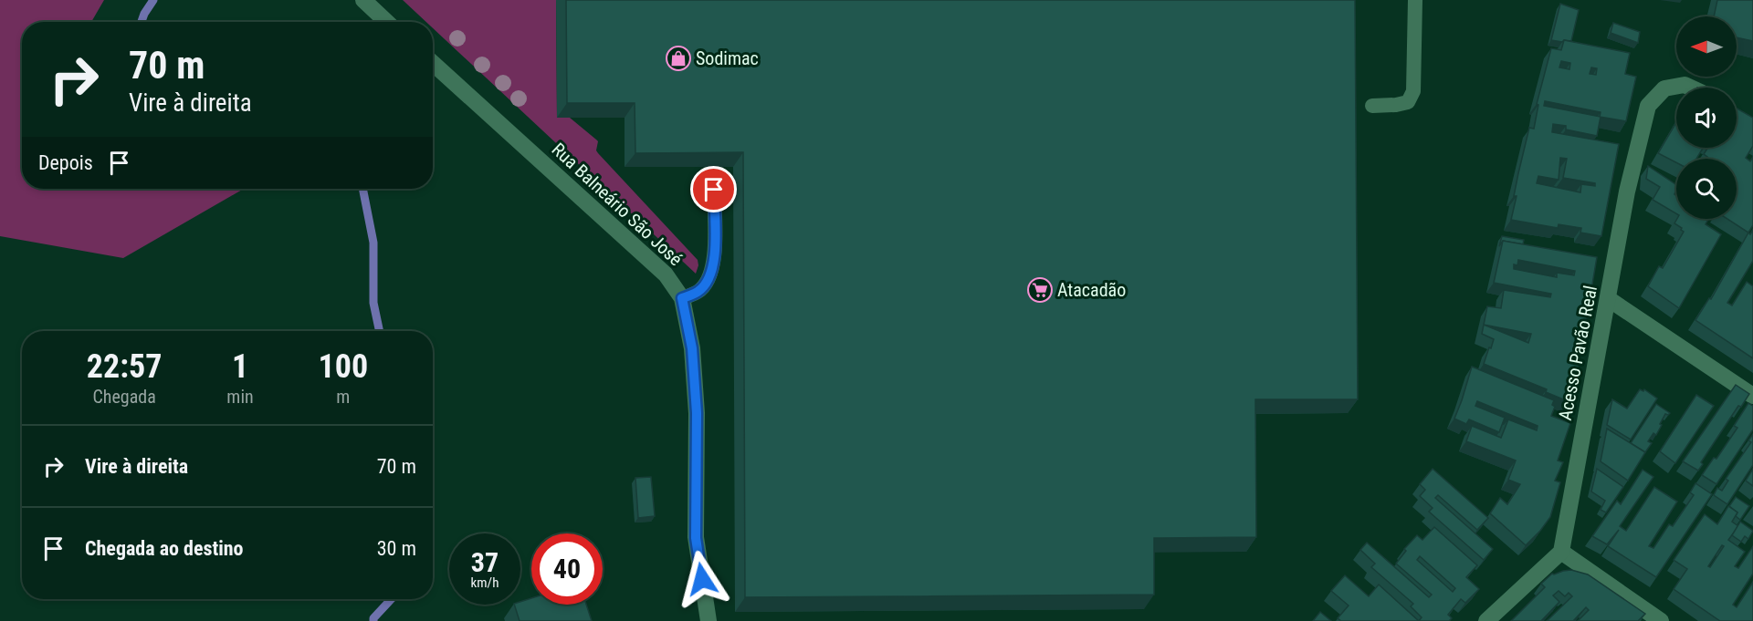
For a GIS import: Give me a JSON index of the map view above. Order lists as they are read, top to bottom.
{
  "streets": {
    "street": ["Rua Balneário São José", "Acesso Pavão Real"]
  },
  "places": {
    "shop": ["Sodimac"],
    "supermarket": ["Atacadão"]
  },
  "north": "left",
  "page": {
    "turn": ["70 m", "Vire à direita"],
    "then": "Depois",
    "eta": [
      "22:57",
      "Chegada",
      "1",
      "min",
      "100",
      "m"
    ],
    "list": [
      {
        "name": "Vire à direita",
        "value": "70 m"
      },
      {
        "name": "Chegada ao destino",
        "value": "30 m"
      }
    ],
    "speed": "37 km/h",
    "limit": "40"
  }
}
